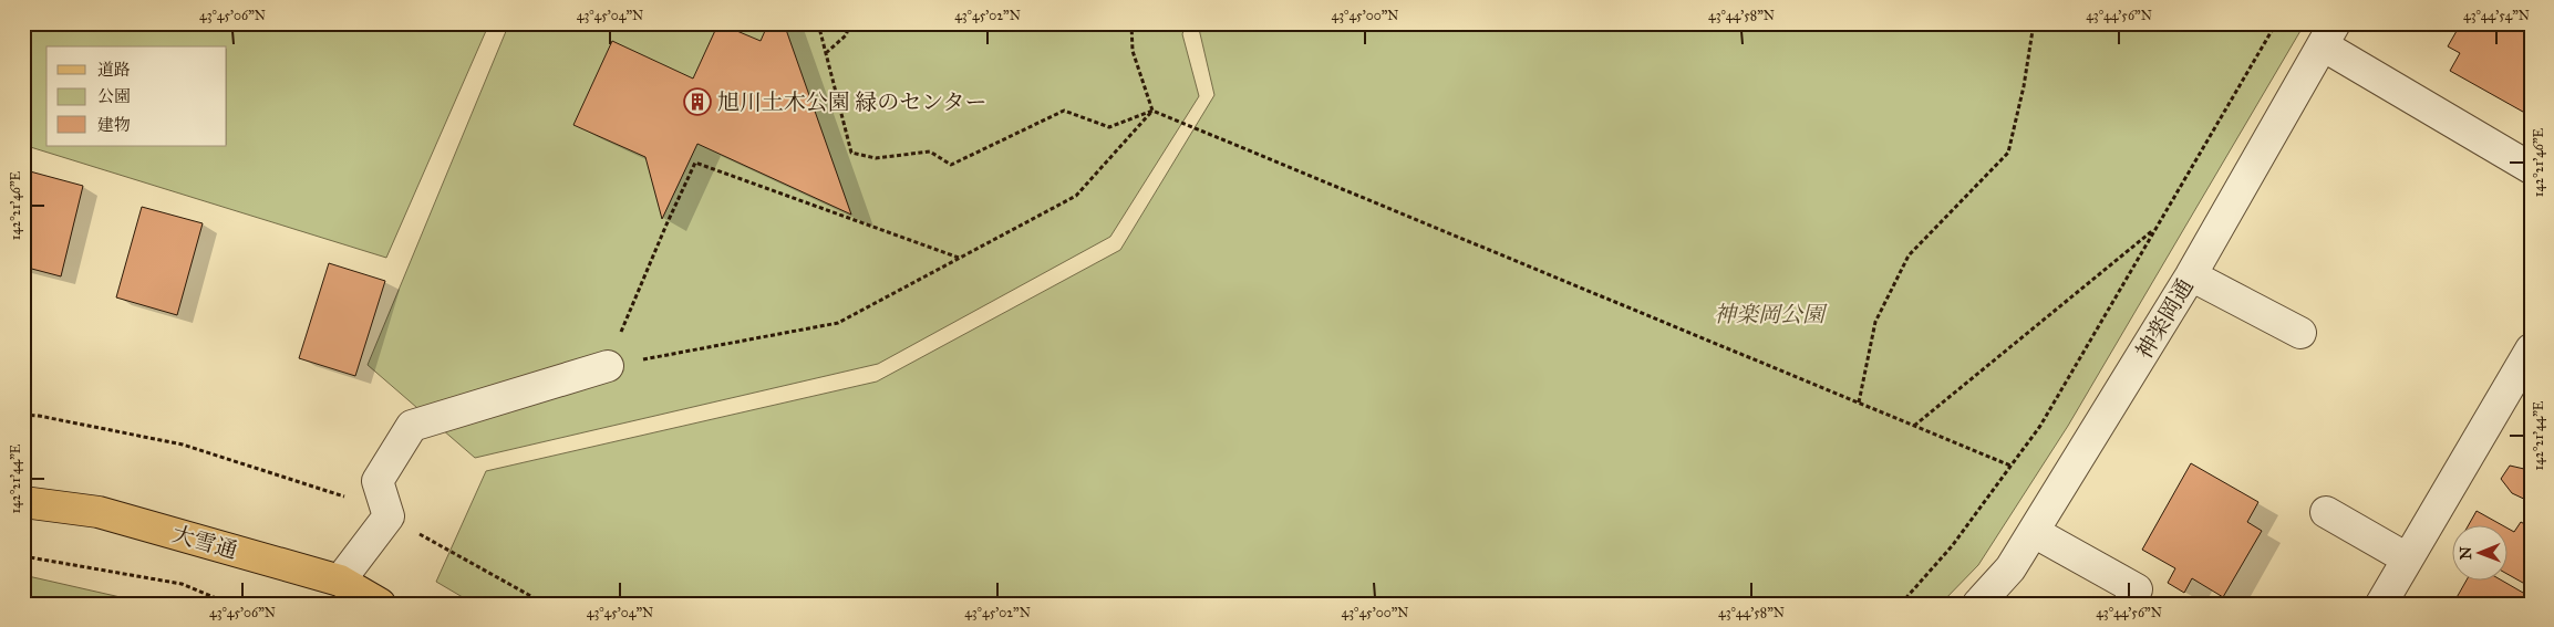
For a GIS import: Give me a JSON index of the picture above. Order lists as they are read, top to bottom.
{
  "streets": {
    "main road": ["大雪通"],
    "street": ["神楽岡通"]
  },
  "parks": ["神楽岡公園"],
  "places": {
    "building": ["旭川土木公園 緑のセンター"]
  },
  "legend": ["道路", "公園", "建物"],
  "north": "left",
  "coordinates": [
    "43°45'06\"N",
    "43°45'04\"N",
    "43°45'02\"N",
    "43°45'00\"N",
    "43°44'58\"N",
    "43°44'56\"N",
    "43°44'54\"N",
    "142°21'46\"E",
    "142°21'44\"E"
  ]
}
